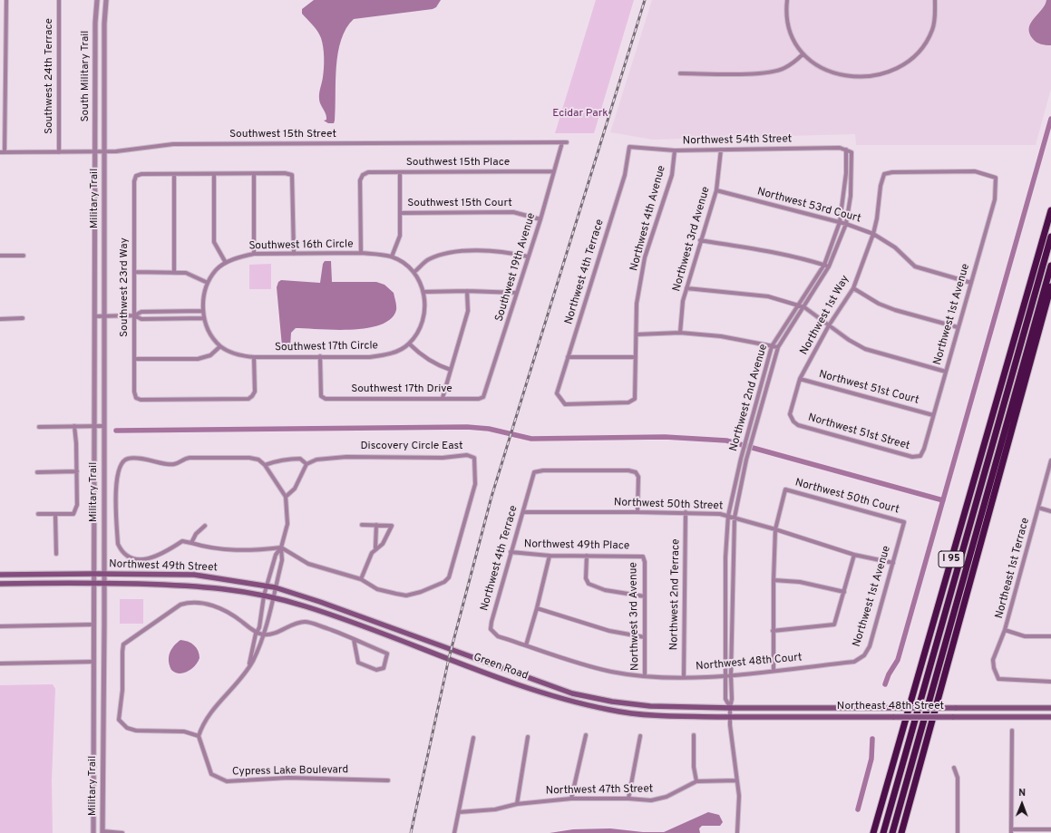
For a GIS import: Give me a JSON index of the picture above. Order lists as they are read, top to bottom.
{
  "streets": {
    "highway": ["I 95"],
    "main road": ["Northwest 49th Street", "Green Road", "Northeast 48th Street"],
    "street": [
      "Southwest 24th Terrace",
      "South Military Trail",
      "Southwest 15th Street",
      "Northwest 54th Street",
      "Southwest 15th Place",
      "Military Trail",
      "Southwest 15th Court",
      "Northwest 53rd Court",
      "Northwest 4th Avenue",
      "Northwest 3rd Avenue",
      "Southwest 16th Circle",
      "Southwest 19th Avenue",
      "Northwest 4th Terrace",
      "Southwest 23rd Way",
      "Northwest 1st Avenue",
      "Northwest 1st Way",
      "Southwest 17th Circle",
      "Northwest 51st Court",
      "Southwest 17th Drive",
      "Northwest 2nd Avenue",
      "Northwest 51st Street",
      "Discovery Circle East",
      "Northwest 50th Court",
      "Northwest 50th Street",
      "Northwest 49th Place",
      "Northeast 1st Terrace",
      "Northwest 2nd Terrace",
      "Northwest 48th Court",
      "Cypress Lake Boulevard",
      "Northwest 47th Street"
    ]
  },
  "crossings": [
    ["Southwest 24th Terrace", "Southwest 15th Street"],
    ["South Military Trail", "Southwest 15th Street"],
    ["South Military Trail", "Military Trail"],
    ["Southwest 15th Street", "Military Trail"],
    ["Southwest 15th Street", "Southwest 19th Avenue"],
    ["Northwest 54th Street", "Northwest 4th Avenue"],
    ["Northwest 54th Street", "Northwest 3rd Avenue"],
    ["Northwest 54th Street", "Northwest 4th Terrace"],
    ["Northwest 54th Street", "Northwest 2nd Avenue"],
    ["Southwest 15th Place", "Southwest 16th Circle"],
    ["Southwest 15th Place", "Southwest 19th Avenue"],
    ["Military Trail", "Northwest 49th Street"],
    ["Southwest 15th Court", "Southwest 19th Avenue"],
    ["Northwest 53rd Court", "Northwest 3rd Avenue"],
    ["Northwest 53rd Court", "Northwest 1st Avenue"],
    ["Northwest 53rd Court", "Northwest 1st Way"],
    ["Northwest 53rd Court", "Northwest 2nd Avenue"],
    ["Northwest 4th Avenue", "Northwest 4th Terrace"],
    ["Northwest 3rd Avenue", "Northwest 49th Place"],
    ["Northwest 3rd Avenue", "Northwest 48th Court"],
    ["Southwest 19th Avenue", "Southwest 17th Drive"],
    ["Northwest 4th Terrace", "Northwest 50th Street"],
    ["Northwest 4th Terrace", "Northwest 49th Place"],
    ["Northwest 4th Terrace", "Northwest 48th Court"],
    ["Southwest 23rd Way", "Southwest 17th Circle"],
    ["Northwest 1st Avenue", "Northwest 1st Way"],
    ["Northwest 1st Avenue", "Northwest 51st Court"],
    ["Northwest 1st Avenue", "Northwest 51st Street"],
    ["Northwest 1st Avenue", "Northwest 50th Court"],
    ["Northwest 1st Avenue", "Northwest 50th Street"],
    ["Northwest 1st Avenue", "Northwest 48th Court"],
    ["Northwest 1st Way", "Northwest 51st Court"],
    ["Northwest 1st Way", "Northwest 51st Street"],
    ["Southwest 17th Circle", "Southwest 17th Drive"],
    ["Northwest 2nd Avenue", "Northwest 50th Street"],
    ["Northwest 2nd Avenue", "Northwest 48th Court"],
    ["Northwest 2nd Avenue", "Green Road"],
    ["Northwest 2nd Avenue", "Northeast 48th Street"],
    ["Northwest 50th Court", "Northwest 50th Street"],
    ["Northwest 50th Street", "Northwest 2nd Terrace"],
    ["Northwest 49th Street", "Green Road"],
    ["Northwest 2nd Terrace", "Northwest 48th Court"],
    ["Green Road", "Northeast 48th Street"]
  ],
  "parks": ["Ecidar Park"],
  "north": "top"
}
